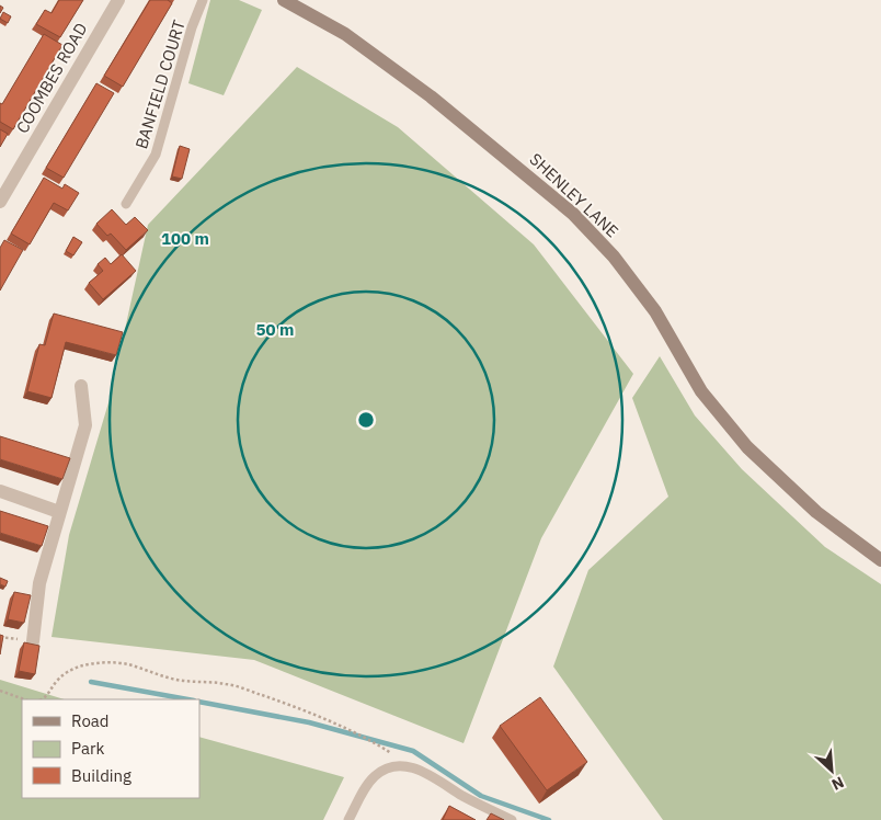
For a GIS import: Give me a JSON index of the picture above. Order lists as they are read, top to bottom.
{
  "streets": {
    "main road": ["SHENLEY LANE"],
    "street": ["COOMBES ROAD"],
    "lane": ["BANFIELD COURT"]
  },
  "legend": ["Road", "Park", "Building"],
  "north": "bottom right",
  "rings": ["100 m", "50 m"]
}
